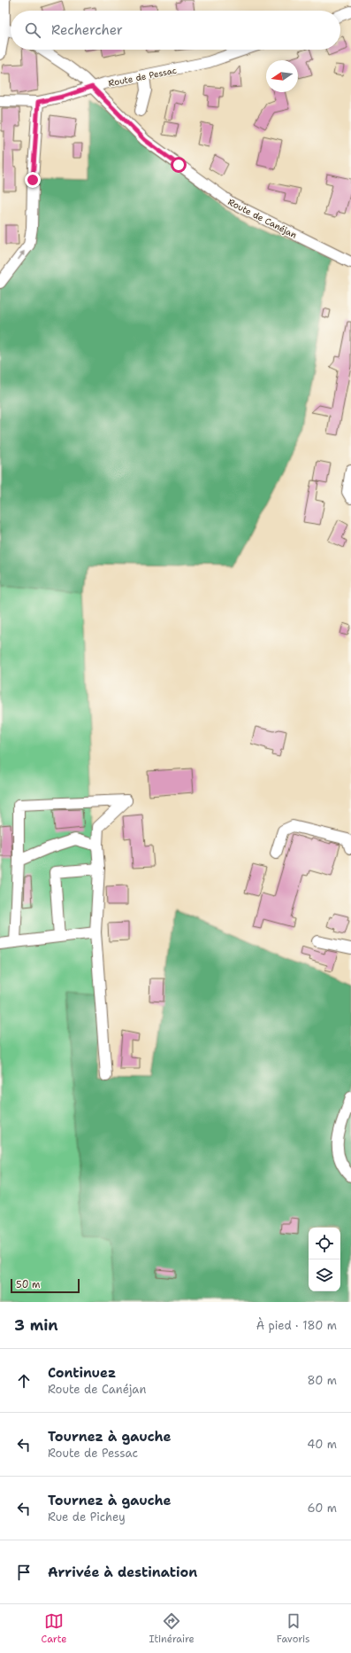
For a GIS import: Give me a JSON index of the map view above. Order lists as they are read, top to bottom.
{
  "streets": {
    "street": ["Route de Pessac", "Route de Canéjan"]
  },
  "crossings": [
    ["Route de Pessac", "Route de Canéjan"]
  ],
  "scale_bar": "50 m",
  "north": "left",
  "page": {
    "search": "Rechercher",
    "scale": "50 m",
    "heading": ["3 min", "À pied · 180 m"],
    "list": [
      ["Continuez", "Route de Canéjan", "80 m"],
      ["Tournez à gauche", "Route de Pessac", "40 m"],
      ["Tournez à gauche", "Rue de Pichey", "60 m"],
      "Arrivée à destination"
    ],
    "nav": ["Carte", "Itinéraire", "Favoris"]
  }
}
